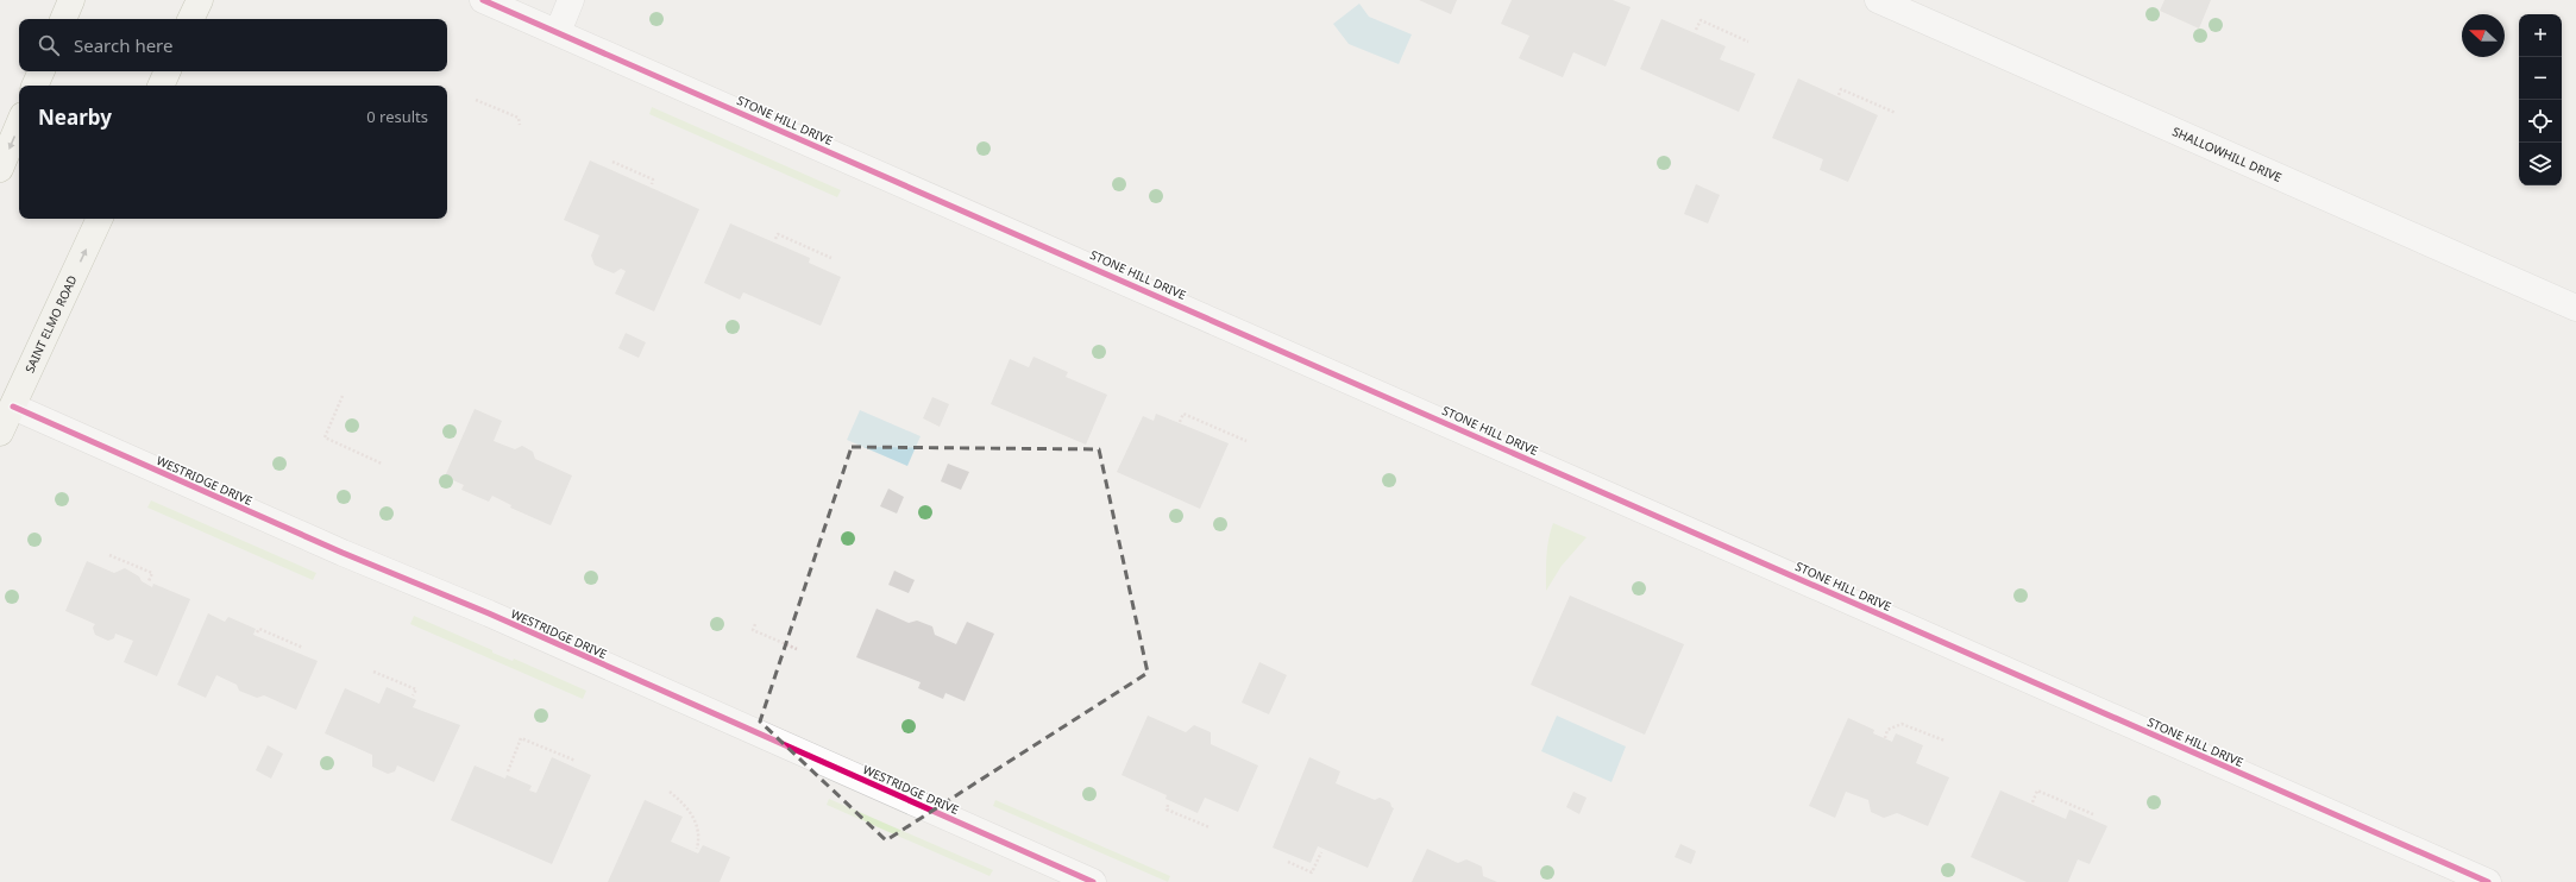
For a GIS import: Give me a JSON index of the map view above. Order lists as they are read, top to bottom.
{
  "streets": {
    "main road": ["SAINT ELMO ROAD"],
    "street": ["STONE HILL DRIVE", "SHALLOWHILL DRIVE", "WESTRIDGE DRIVE"]
  },
  "crossings": [
    ["SAINT ELMO ROAD", "WESTRIDGE DRIVE"]
  ],
  "one_way": ["SAINT ELMO ROAD"],
  "north": "left",
  "page": {
    "map_buttons": ["+", "−"],
    "search": "Search here",
    "heading": ["Nearby", "0 results"]
  }
}
